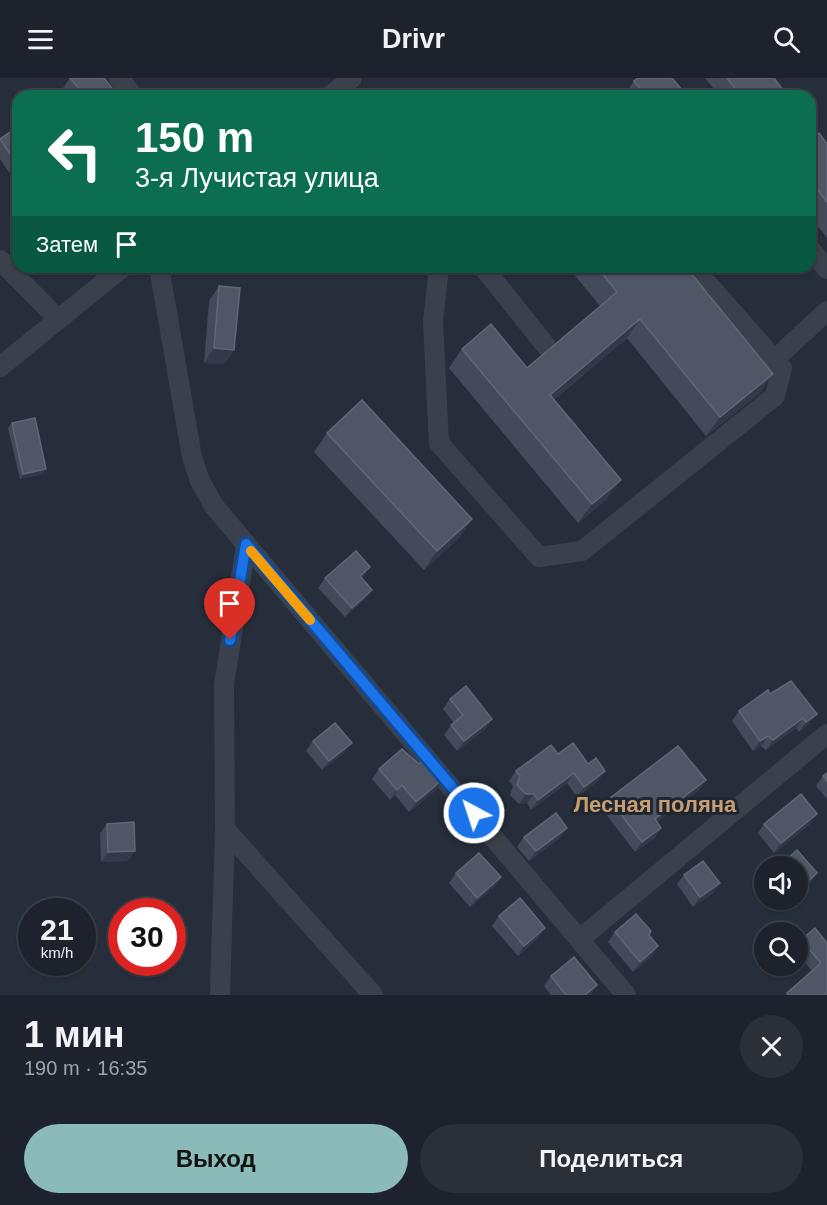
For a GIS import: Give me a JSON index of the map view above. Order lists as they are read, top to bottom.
{
  "districts": ["Лесная поляна"],
  "page": {
    "header": "Drivr",
    "turn": ["150 m", "3-я Лучистая улица"],
    "then": "Затем",
    "speed": "21 km/h",
    "limit": "30",
    "heading": ["1 мин", "190 m · 16:35"],
    "buttons": ["Выход", "Поделиться"]
  }
}
